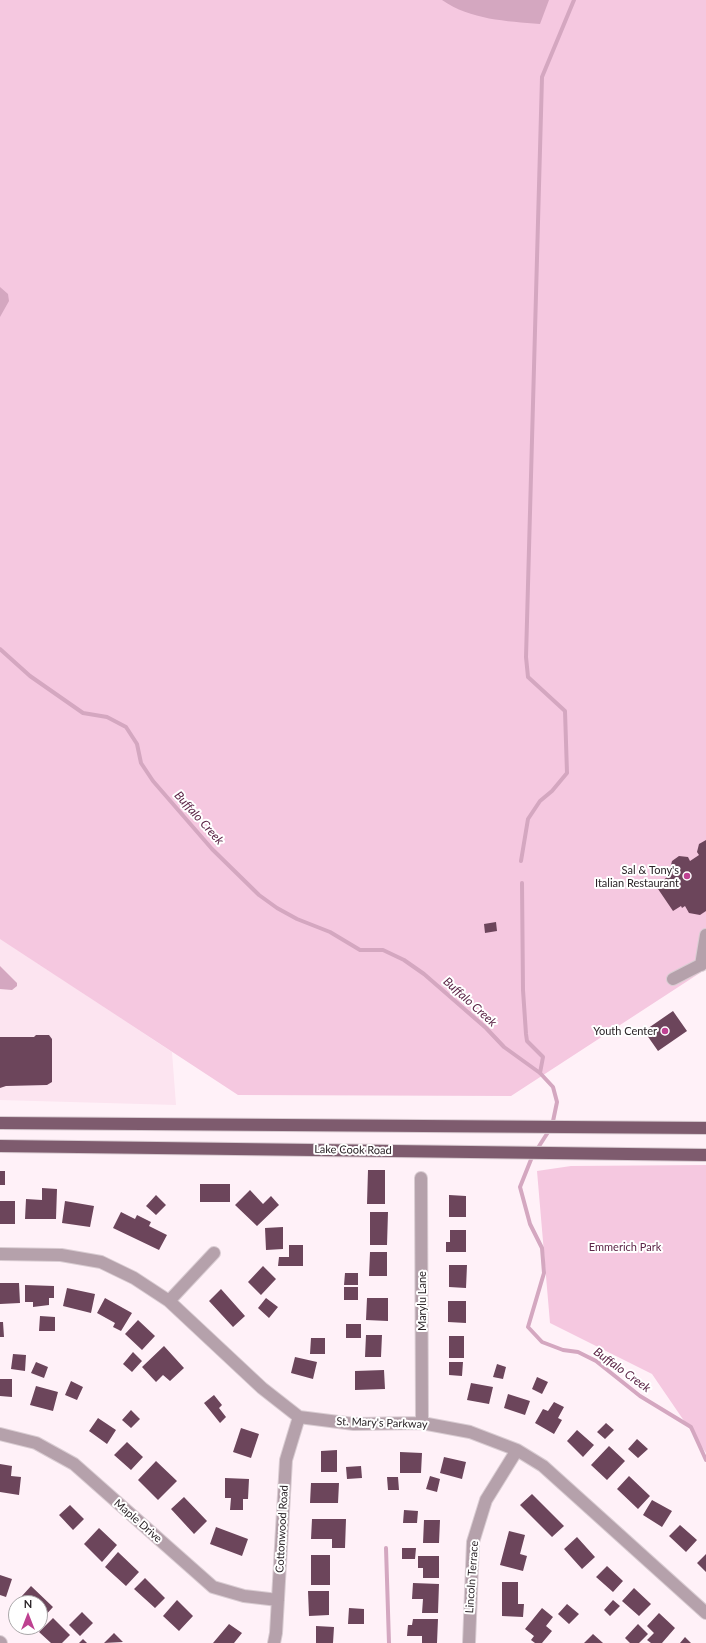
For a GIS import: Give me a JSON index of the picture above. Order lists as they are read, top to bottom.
{
  "streets": {
    "main road": ["Lake Cook Road"],
    "street": [
      "Marylu Lane",
      "St. Mary's Parkway",
      "Maple Drive",
      "Cottonwood Road",
      "Lincoln Terrace"
    ]
  },
  "crossings": [
    ["Marylu Lane", "St. Mary's Parkway"],
    ["St. Mary's Parkway", "Cottonwood Road"],
    ["St. Mary's Parkway", "Lincoln Terrace"],
    ["Maple Drive", "Cottonwood Road"]
  ],
  "water": ["Buffalo Creek"],
  "parks": ["Emmerich Park"],
  "places": ["Sal & Tony's Italian Restaurant", "Youth Center"],
  "north": "top"
}
